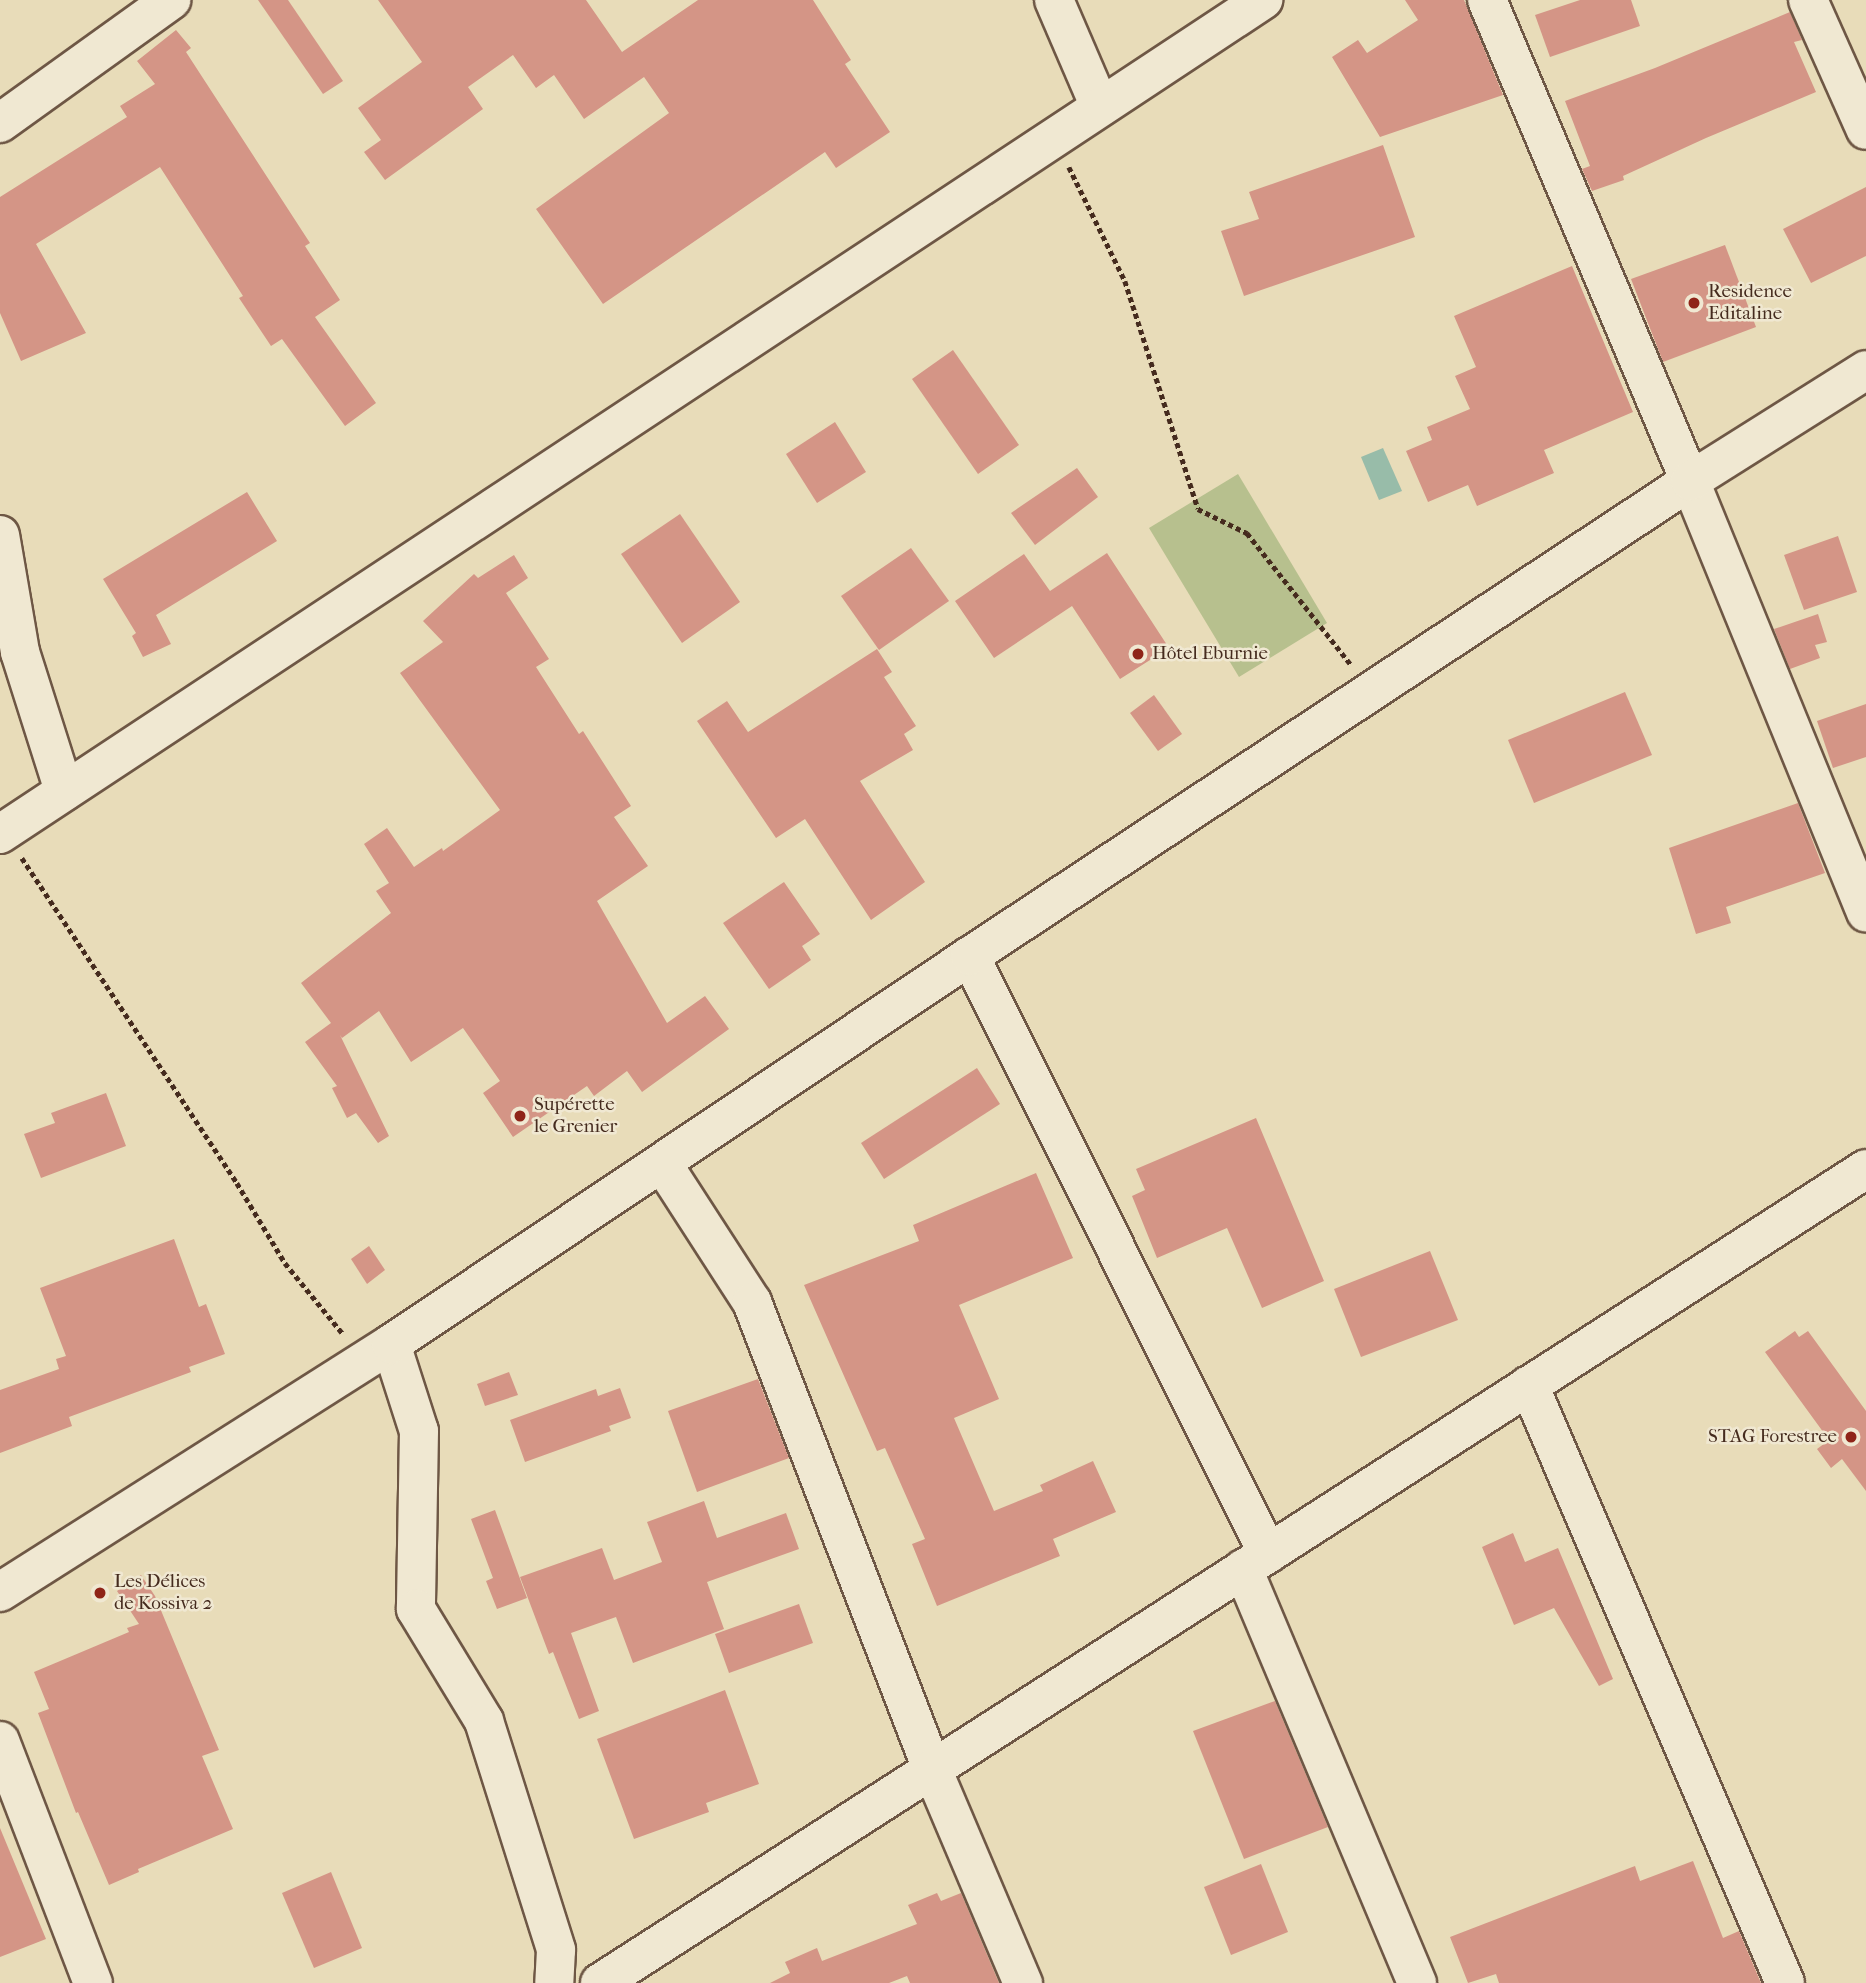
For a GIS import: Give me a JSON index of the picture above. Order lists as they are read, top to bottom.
{
  "places": [
    "Residence Editaline",
    "Hôtel Eburnie",
    "Supérette le Grenier",
    "STAG Forestree",
    "Les Délices de Kossiva 2"
  ]
}
